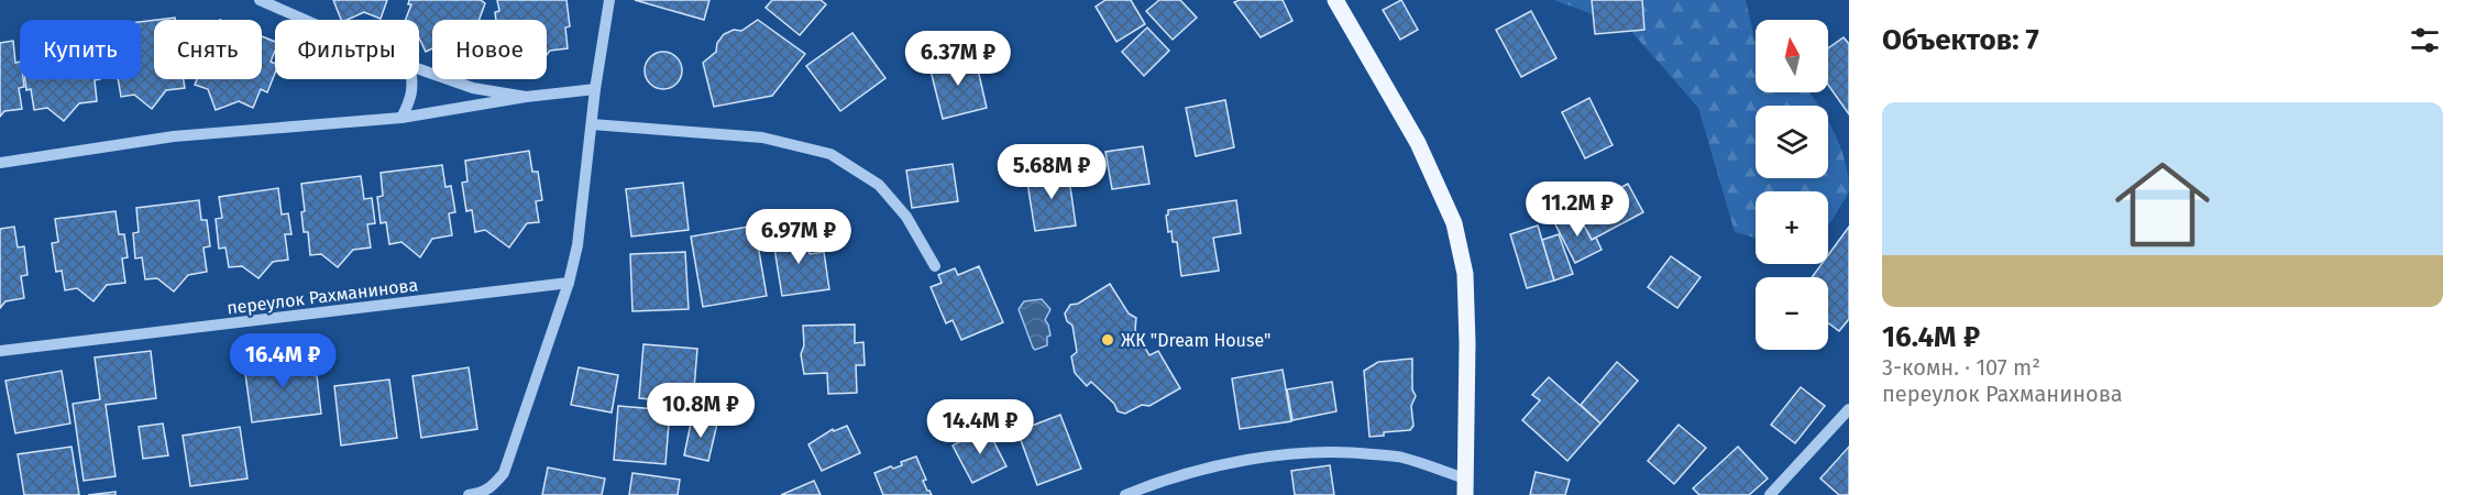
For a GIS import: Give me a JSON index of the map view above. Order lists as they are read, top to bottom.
{
  "streets": {
    "street": ["переулок Рахманинова"]
  },
  "places": ["ЖК \"Dream House\""],
  "north": "top",
  "page": {
    "heading": "Объектов: 7",
    "map_buttons": ["+", "−"],
    "chip": [
      "Купить",
      "Снять",
      "Фильтры",
      "Новое"
    ],
    "price": [
      "6.37M ₽",
      "5.68M ₽",
      "11.2M ₽",
      "6.97M ₽",
      "16.4M ₽",
      "10.8M ₽",
      "14.4M ₽"
    ],
    "list": [
      {
        "name": "16.4M ₽",
        "note": "3-комн. · 107 m² · переулок Рахманинова"
      }
    ]
  }
}
